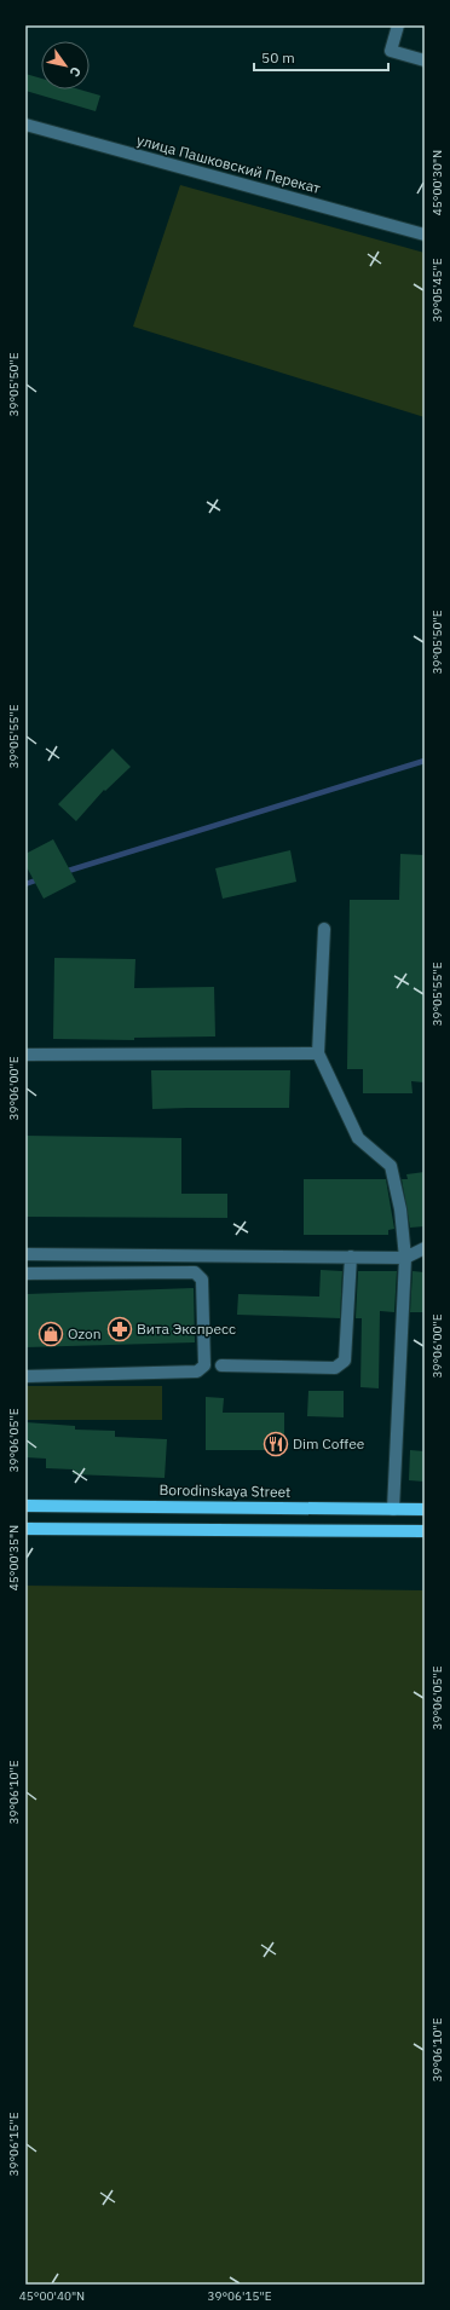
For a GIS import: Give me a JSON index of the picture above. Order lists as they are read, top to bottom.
{
  "streets": {
    "main road": ["Borodinskaya Street"],
    "street": ["улица Пашковский Перекат"]
  },
  "places": {
    "pharmacy": ["Вита Экспресс"],
    "shop": ["Ozon"],
    "restaurant": ["Dim Coffee"]
  },
  "scale_bar": "50 m",
  "north": "bottom right",
  "coordinates": [
    "45°00'30\"N",
    "39°05'45\"E",
    "39°05'50\"E",
    "39°05'55\"E",
    "39°06'00\"E",
    "39°06'05\"E",
    "45°00'35\"N",
    "39°06'10\"E",
    "39°06'15\"E",
    "45°00'40\"N"
  ]
}
